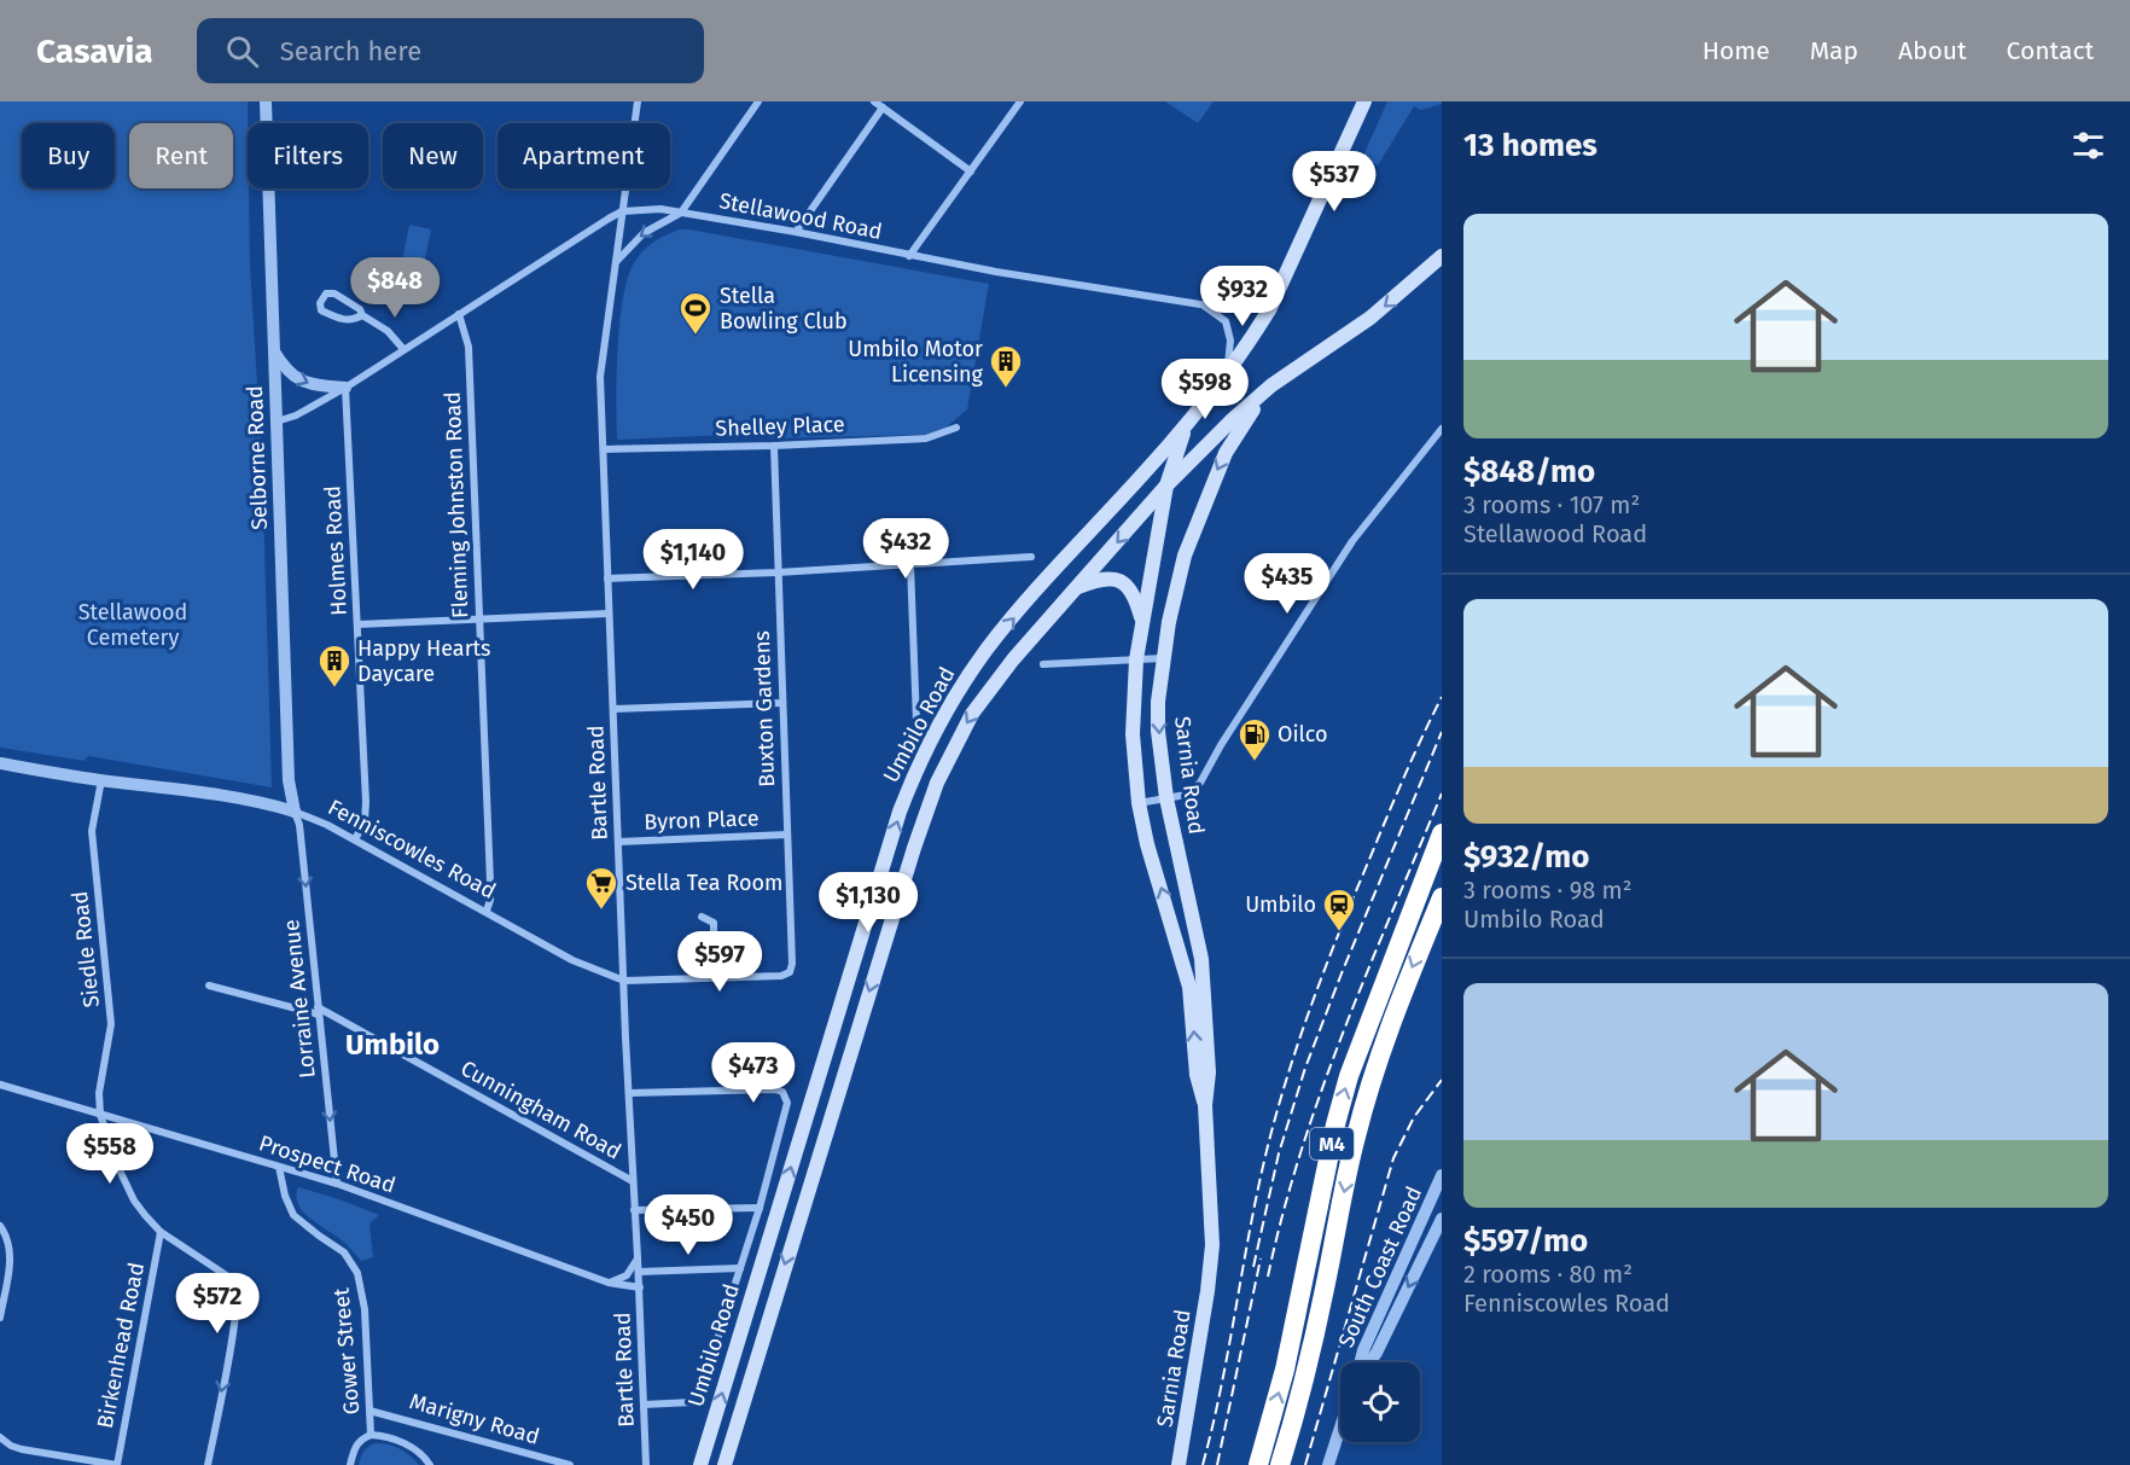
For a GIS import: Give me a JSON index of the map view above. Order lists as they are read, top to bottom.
{
  "streets": {
    "highway": ["M4"],
    "main road": ["Umbilo Road", "Sarnia Road"],
    "street": [
      "Stellawood Road",
      "Shelley Place",
      "Selborne Road",
      "Fleming Johnston Road",
      "Holmes Road",
      "Buxton Gardens",
      "Bartle Road",
      "Byron Place",
      "Fenniscowles Road",
      "Siedle Road",
      "Lorraine Avenue",
      "Cunningham Road",
      "Prospect Road",
      "South Coast Road",
      "Birkenhead Road",
      "Gower Street",
      "Marigny Road"
    ]
  },
  "crossings": [
    ["Stellawood Road", "Selborne Road"],
    ["Stellawood Road", "Fleming Johnston Road"],
    ["Stellawood Road", "Holmes Road"],
    ["Stellawood Road", "Umbilo Road"],
    ["Stellawood Road", "Bartle Road"],
    ["Shelley Place", "Buxton Gardens"],
    ["Shelley Place", "Bartle Road"],
    ["Selborne Road", "Fenniscowles Road"],
    ["Selborne Road", "Lorraine Avenue"],
    ["Fleming Johnston Road", "Fenniscowles Road"],
    ["Holmes Road", "Fenniscowles Road"],
    ["Buxton Gardens", "Byron Place"],
    ["Buxton Gardens", "Fenniscowles Road"],
    ["Umbilo Road", "Sarnia Road"],
    ["Bartle Road", "Byron Place"],
    ["Bartle Road", "Fenniscowles Road"],
    ["Bartle Road", "Cunningham Road"],
    ["Bartle Road", "Prospect Road"],
    ["Fenniscowles Road", "Siedle Road"],
    ["Fenniscowles Road", "Lorraine Avenue"],
    ["Siedle Road", "Prospect Road"],
    ["Lorraine Avenue", "Cunningham Road"],
    ["Lorraine Avenue", "Prospect Road"],
    ["Prospect Road", "Gower Street"],
    ["Gower Street", "Marigny Road"]
  ],
  "one_way": ["Lorraine Avenue"],
  "districts": ["Umbilo"],
  "parks": ["Stellawood Cemetery"],
  "places": {
    "sports": ["Stella Bowling Club"],
    "building": ["Umbilo Motor Licensing", "Happy Hearts Daycare"],
    "fuel station": ["Oilco"],
    "supermarket": ["Stella Tea Room"],
    "station": ["Umbilo"]
  },
  "page": {
    "header": "Casavia",
    "search": "Search here",
    "nav": [
      "Home",
      "Map",
      "About",
      "Contact"
    ],
    "heading": "13 homes",
    "chip": [
      "Buy",
      "Rent",
      "Filters",
      "New",
      "Apartment"
    ],
    "price": [
      "$537",
      "$848",
      "$932",
      "$598",
      "$432",
      "$1,140",
      "$435",
      "$1,130",
      "$597",
      "$473",
      "$558",
      "$450",
      "$572"
    ],
    "list": [
      {
        "name": "$848/mo",
        "note": "3 rooms · 107 m² · Stellawood Road"
      },
      {
        "name": "$932/mo",
        "note": "3 rooms · 98 m² · Umbilo Road"
      },
      {
        "name": "$597/mo",
        "note": "2 rooms · 80 m² · Fenniscowles Road"
      }
    ]
  }
}
